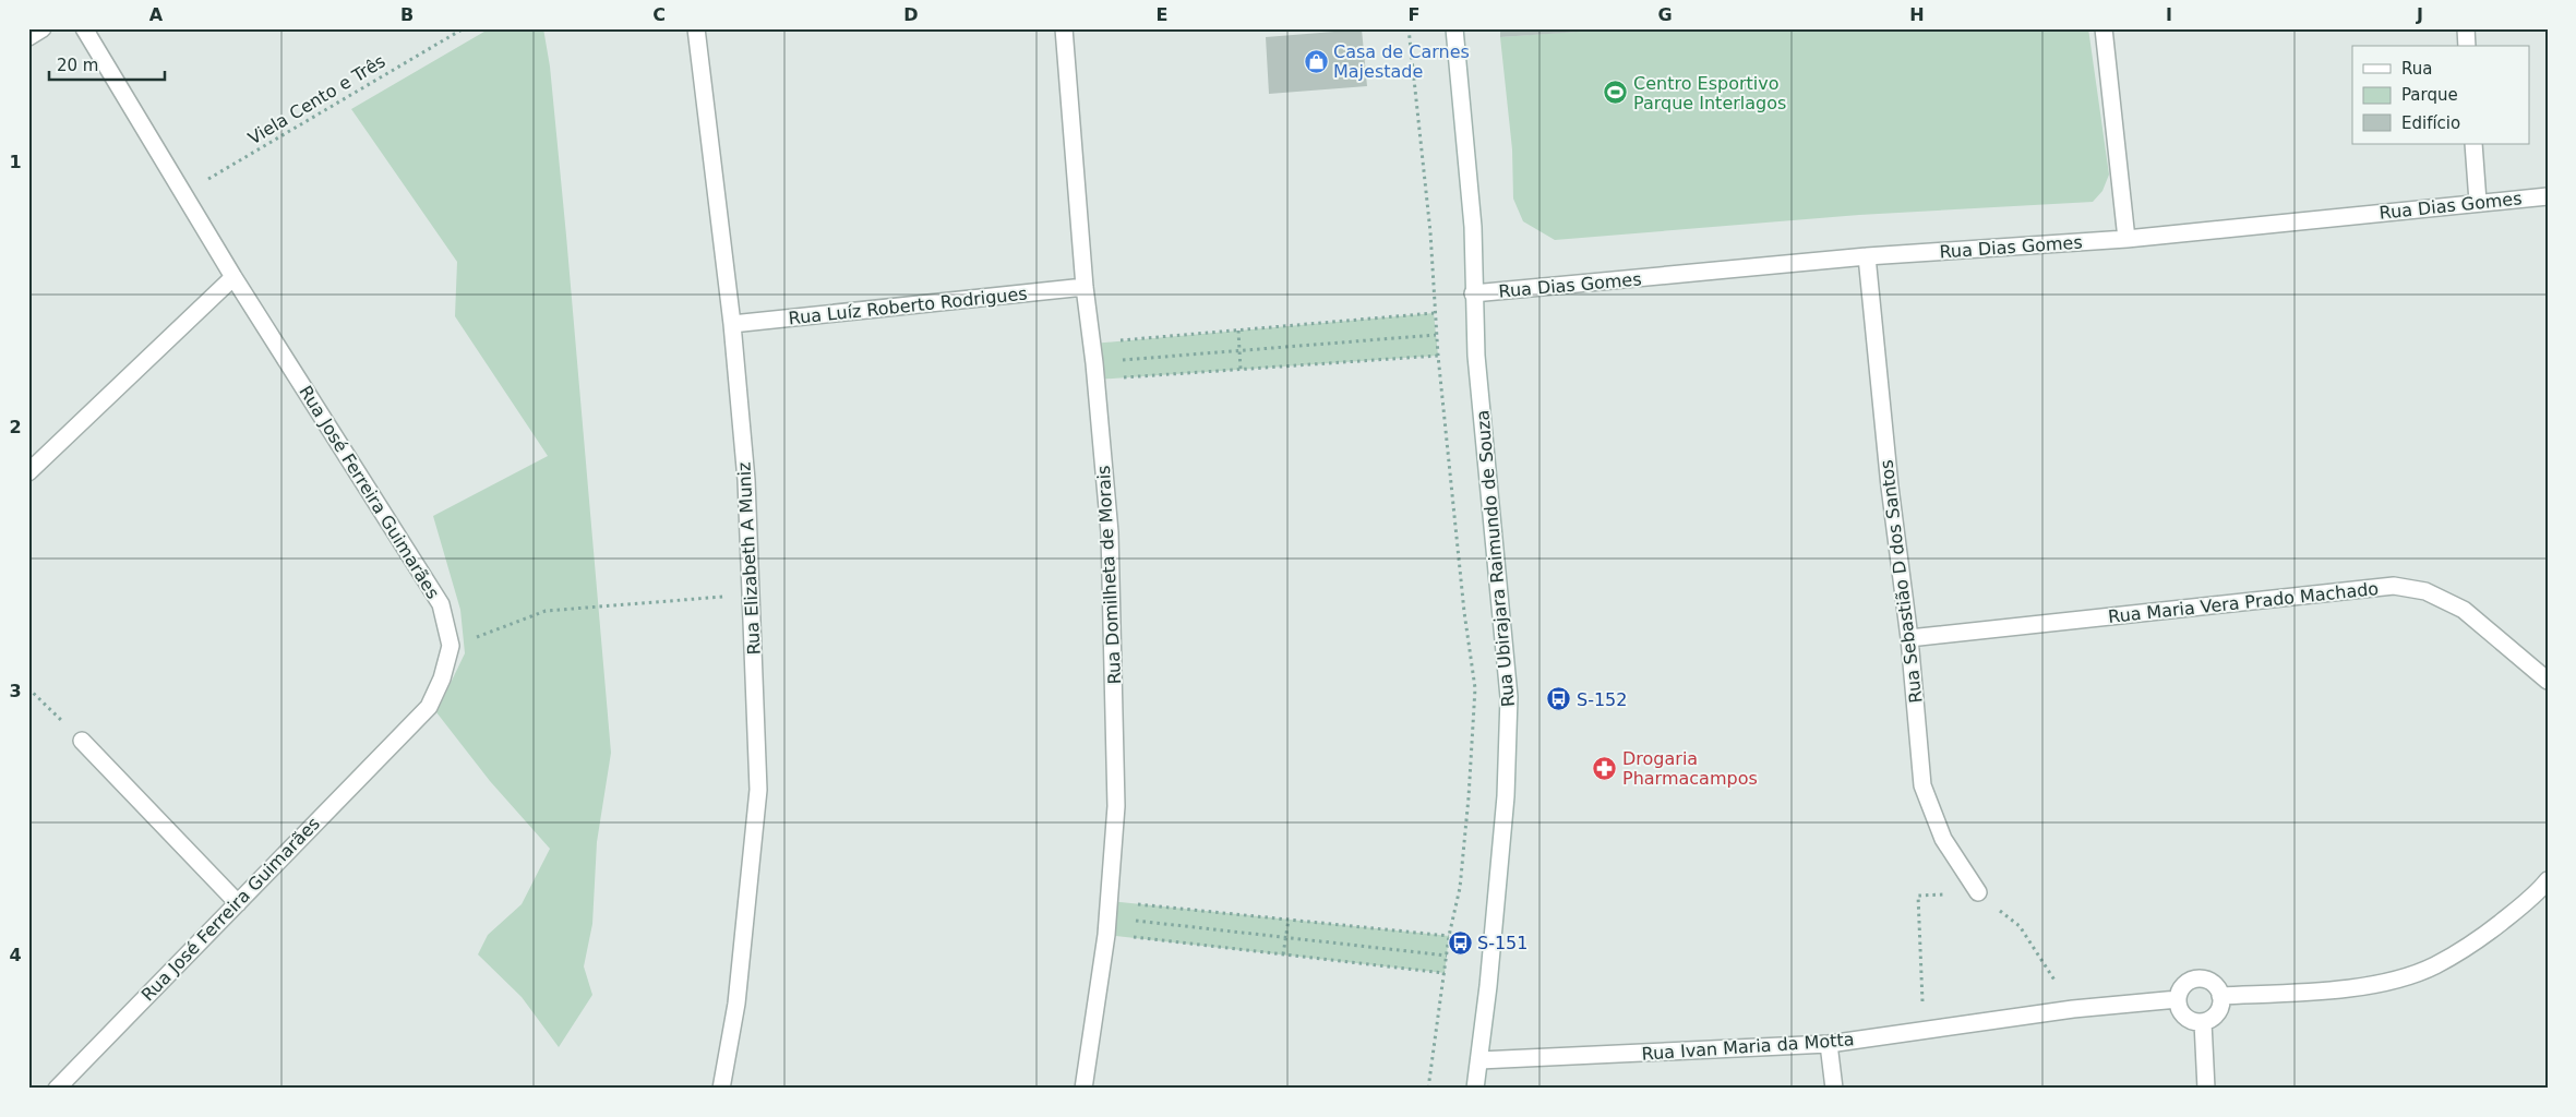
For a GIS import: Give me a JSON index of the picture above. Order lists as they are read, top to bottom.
{
  "streets": {
    "street": [
      "Rua Dias Gomes",
      "Rua Luíz Roberto Rodrigues",
      "Rua José Ferreira Guimarães",
      "Rua Elizabeth A Muniz",
      "Rua Ubirajara Raimundo de Souza",
      "Rua Domilheta de Morais",
      "Rua Sebastião D dos Santos",
      "Rua Maria Vera Prado Machado",
      "Rua Ivan Maria da Motta"
    ],
    "path": ["Viela Cento e Três"]
  },
  "crossings": [
    ["Viela Cento e Três", "Rua José Ferreira Guimarães"],
    ["Rua Dias Gomes", "Rua Ubirajara Raimundo de Souza"],
    ["Rua Dias Gomes", "Rua Sebastião D dos Santos"],
    ["Rua Luíz Roberto Rodrigues", "Rua Elizabeth A Muniz"],
    ["Rua Luíz Roberto Rodrigues", "Rua Domilheta de Morais"],
    ["Rua Ubirajara Raimundo de Souza", "Rua Ivan Maria da Motta"],
    ["Rua Sebastião D dos Santos", "Rua Maria Vera Prado Machado"]
  ],
  "places": {
    "shop": ["Casa de Carnes Majestade"],
    "sports": ["Centro Esportivo Parque Interlagos"],
    "bus stop": ["S-152", "S-151"],
    "pharmacy": ["Drogaria Pharmacampos"]
  },
  "legend": ["Rua", "Parque", "Edifício"],
  "scale_bar": "20 m",
  "grid": {
    "columns": [
      "A",
      "B",
      "C",
      "D",
      "E",
      "F",
      "G",
      "H",
      "I",
      "J"
    ],
    "rows": [
      "1",
      "2",
      "3",
      "4"
    ]
  }
}
